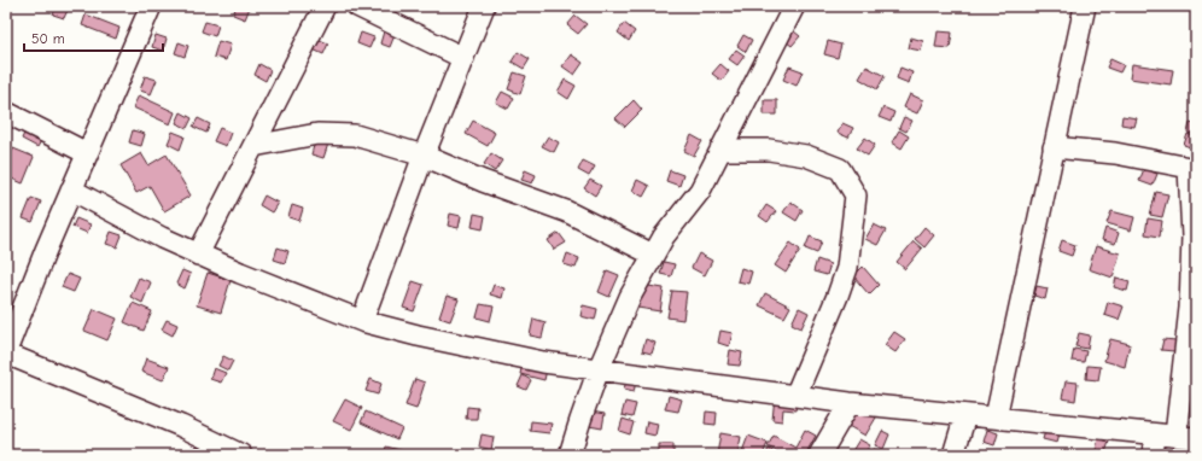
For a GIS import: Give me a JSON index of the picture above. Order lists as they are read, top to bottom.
{
  "scale_bar": "50 m"
}
